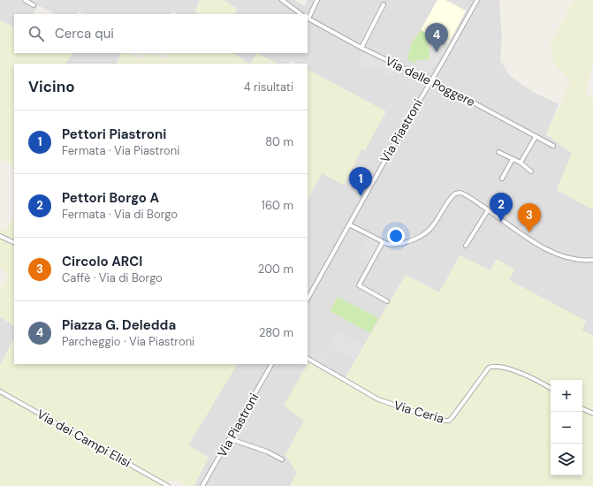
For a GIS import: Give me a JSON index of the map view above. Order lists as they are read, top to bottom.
{
  "streets": {
    "street": [
      "Via delle Poggere",
      "Via Piastroni",
      "Via Ceria",
      "Via dei Campi Elisi"
    ]
  },
  "crossings": [
    ["Via delle Poggere", "Via Piastroni"]
  ],
  "page": {
    "search": "Cerca qui",
    "pins": [
      "4",
      "1",
      "2",
      "3"
    ],
    "heading": ["Vicino", "4 risultati"],
    "list": [
      {
        "mark": "1",
        "name": "Pettori Piastroni",
        "note": "Fermata · Via Piastroni",
        "value": "80 m"
      },
      {
        "mark": "2",
        "name": "Pettori Borgo A",
        "note": "Fermata · Via di Borgo",
        "value": "160 m"
      },
      {
        "mark": "3",
        "name": "Circolo ARCI",
        "note": "Caffè · Via di Borgo",
        "value": "200 m"
      },
      {
        "mark": "4",
        "name": "Piazza G. Deledda",
        "note": "Parcheggio · Via Piastroni",
        "value": "280 m"
      }
    ],
    "map_buttons": ["+", "−"]
  }
}
